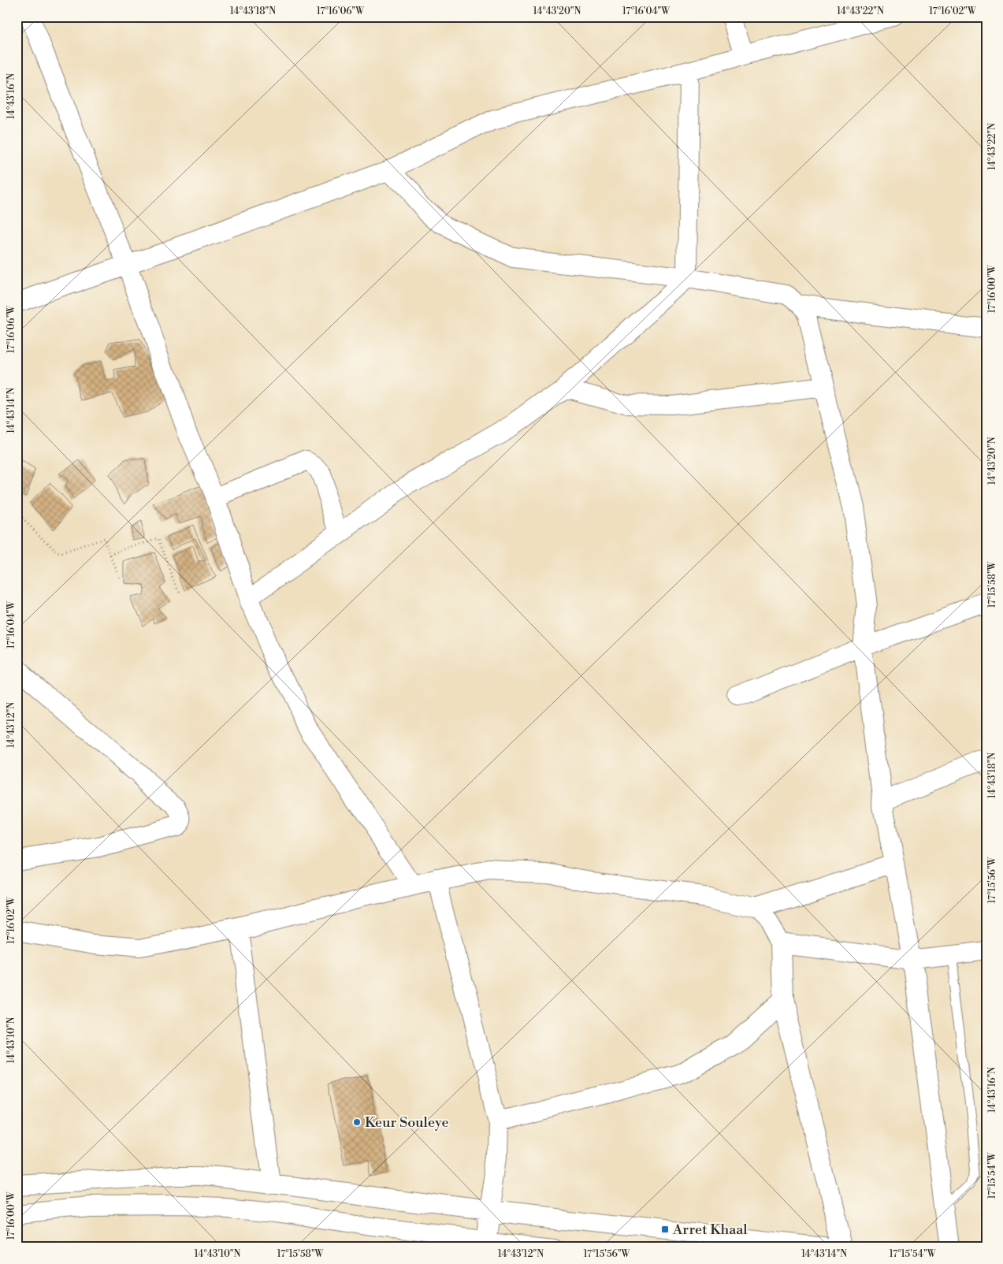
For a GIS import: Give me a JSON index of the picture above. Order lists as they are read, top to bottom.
{
  "places": {
    "other": ["Keur Souleye"],
    "transit": ["Arret Khaal"]
  },
  "coordinates": [
    "14°43'18\"N",
    "17°16'06\"W",
    "14°43'20\"N",
    "17°16'04\"W",
    "14°43'22\"N",
    "17°16'02\"W",
    "14°43'16\"N",
    "17°16'00\"W",
    "14°43'14\"N",
    "17°15'58\"W",
    "14°43'12\"N",
    "17°15'56\"W",
    "14°43'10\"N",
    "17°15'54\"W"
  ]
}
